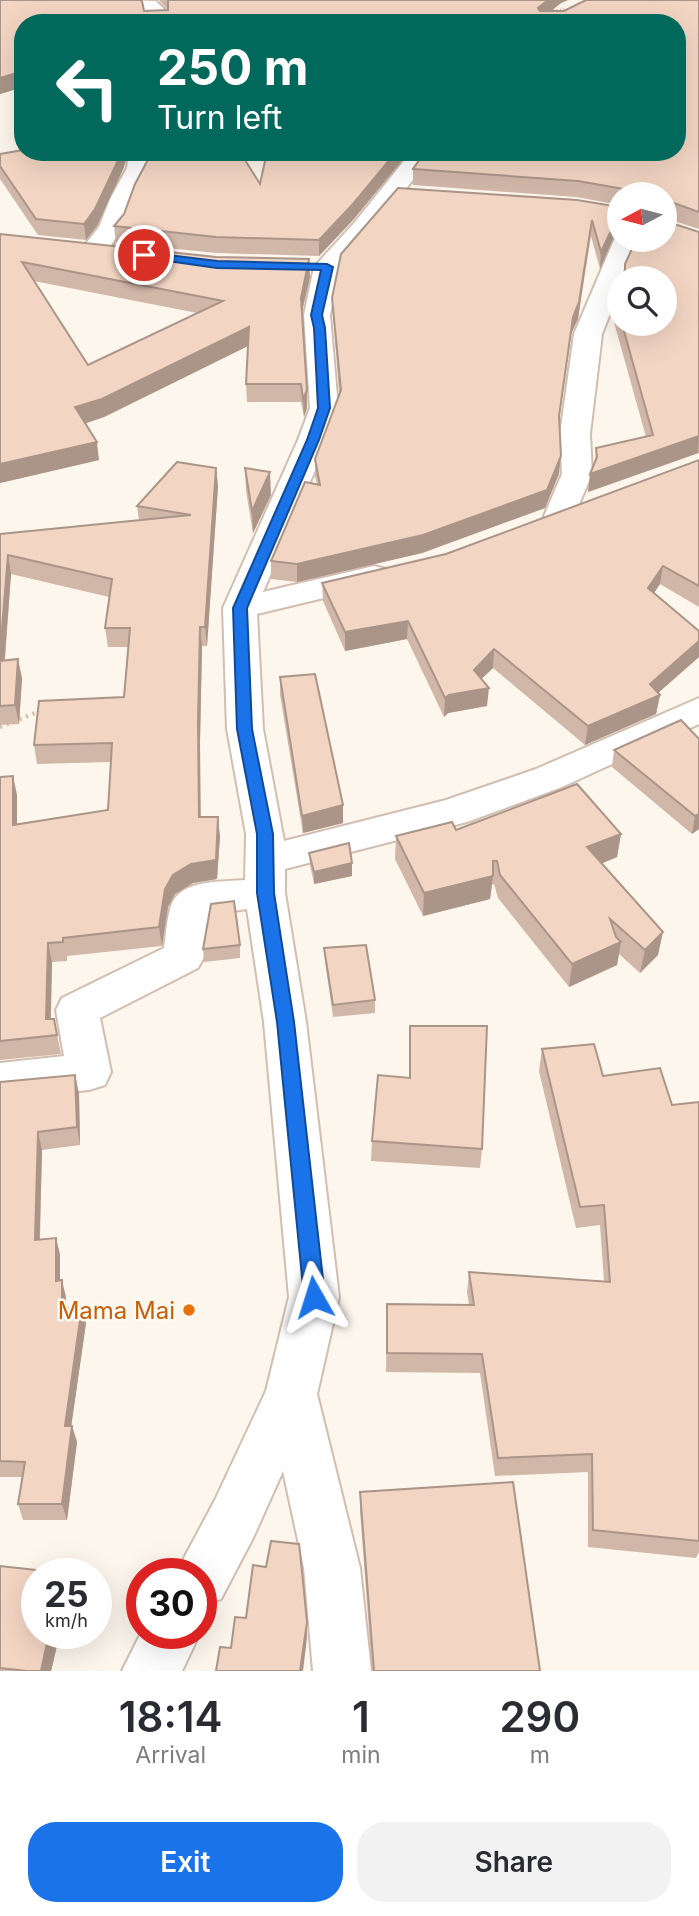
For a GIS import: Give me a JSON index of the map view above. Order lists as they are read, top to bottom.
{
  "places": ["Mama Mai"],
  "north": "left",
  "page": {
    "turn": ["250 m", "Turn left"],
    "speed": "25 km/h",
    "limit": "30",
    "eta": [
      "18:14",
      "Arrival",
      "1",
      "min",
      "290",
      "m"
    ],
    "buttons": ["Exit", "Share"]
  }
}
